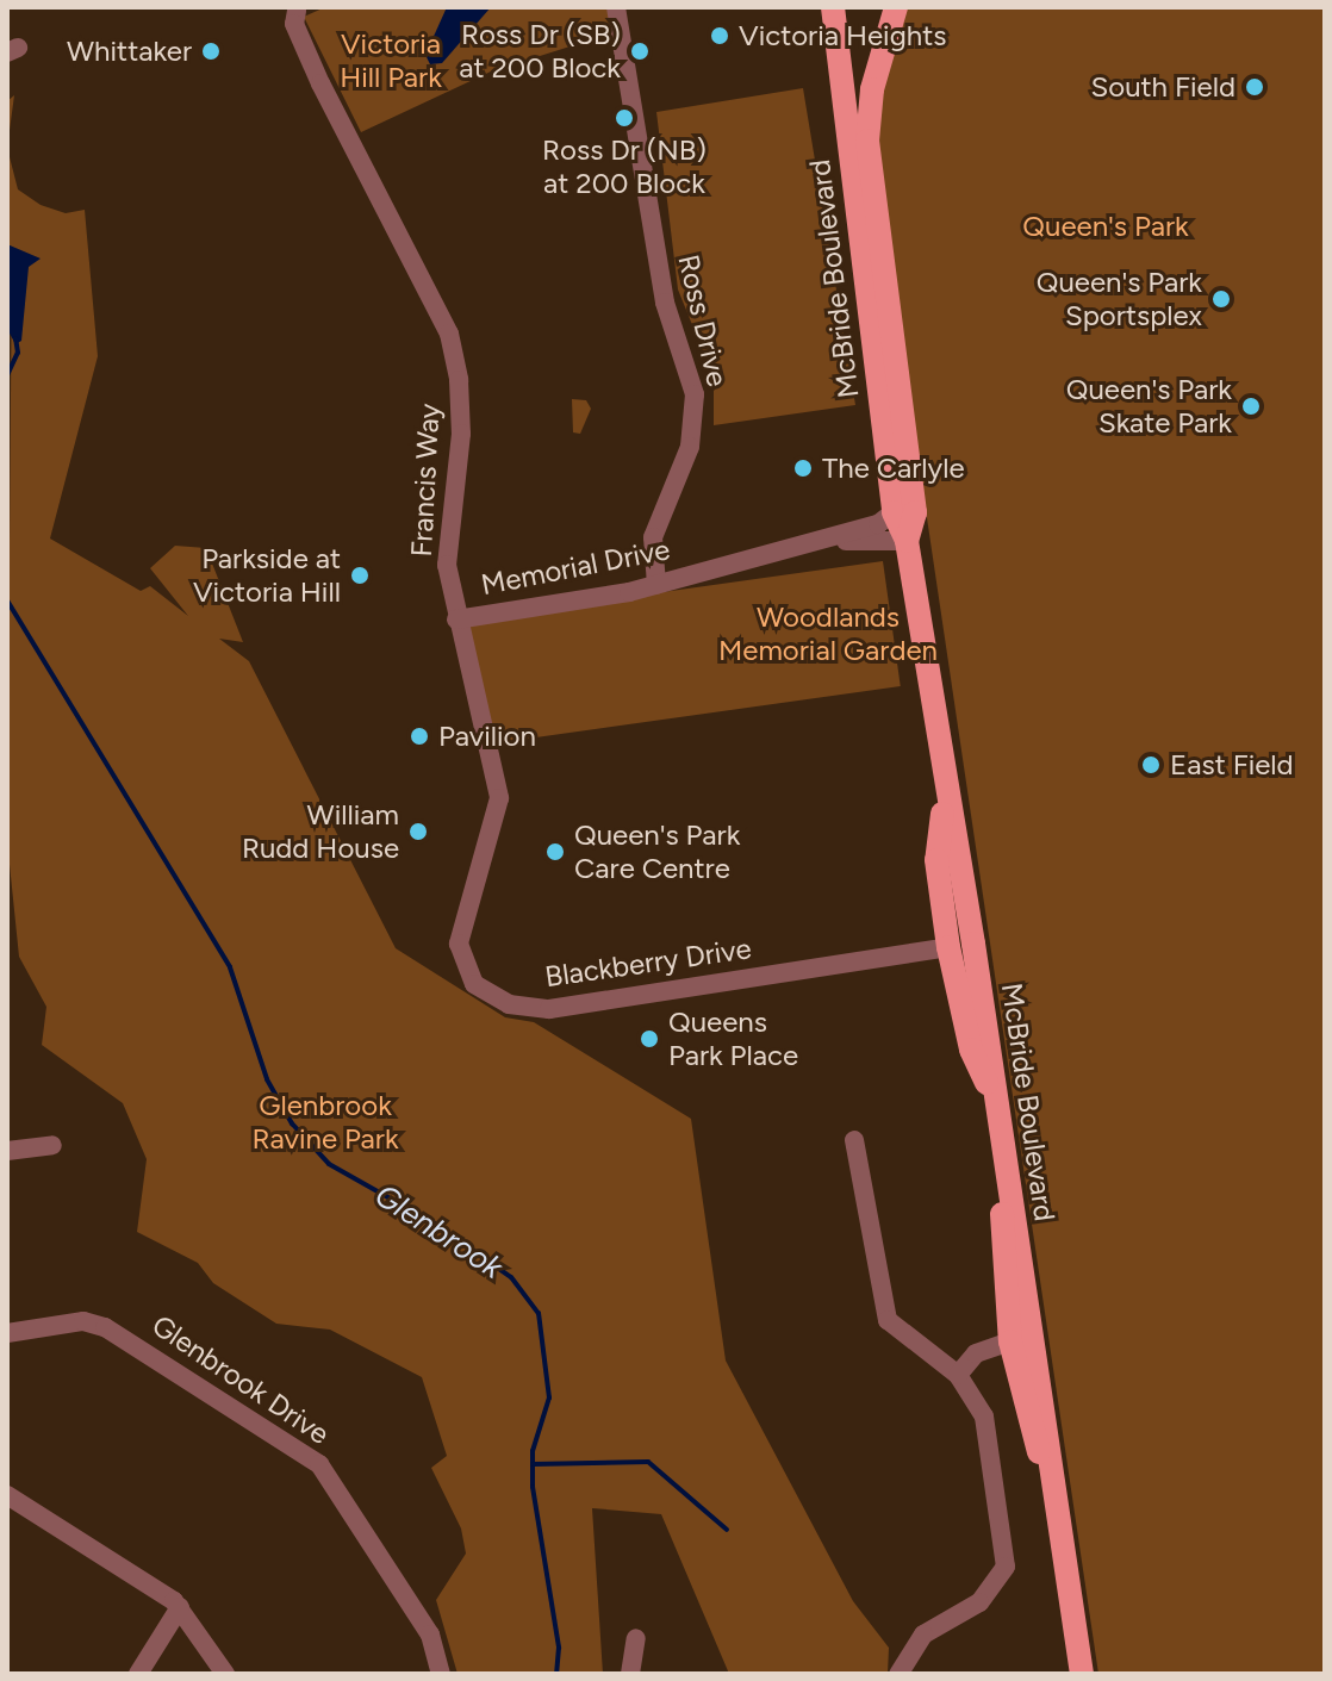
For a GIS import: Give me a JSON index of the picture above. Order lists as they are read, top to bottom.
{
  "streets": {
    "main road": ["McBride Boulevard"],
    "street": [
      "Ross Drive",
      "Francis Way",
      "Memorial Drive",
      "Blackberry Drive",
      "Glenbrook Drive"
    ]
  },
  "crossings": [
    ["McBride Boulevard", "Memorial Drive"],
    ["Ross Drive", "Memorial Drive"],
    ["Francis Way", "Memorial Drive"],
    ["Francis Way", "Blackberry Drive"]
  ],
  "water": ["Glenbrook"],
  "parks": [
    "Victoria Hill Park",
    "Queen's Park",
    "Woodlands Memorial Garden",
    "Glenbrook Ravine Park"
  ],
  "places": [
    "Victoria Heights",
    "Whittaker",
    "Ross Dr (SB) at 200 Block",
    "South Field",
    "Ross Dr (NB) at 200 Block",
    "Queen's Park Sportsplex",
    "Queen's Park Skate Park",
    "The Carlyle",
    "Parkside at Victoria Hill",
    "Pavilion",
    "East Field",
    "William Rudd House",
    "Queen's Park Care Centre",
    "Queens Park Place"
  ]
}
